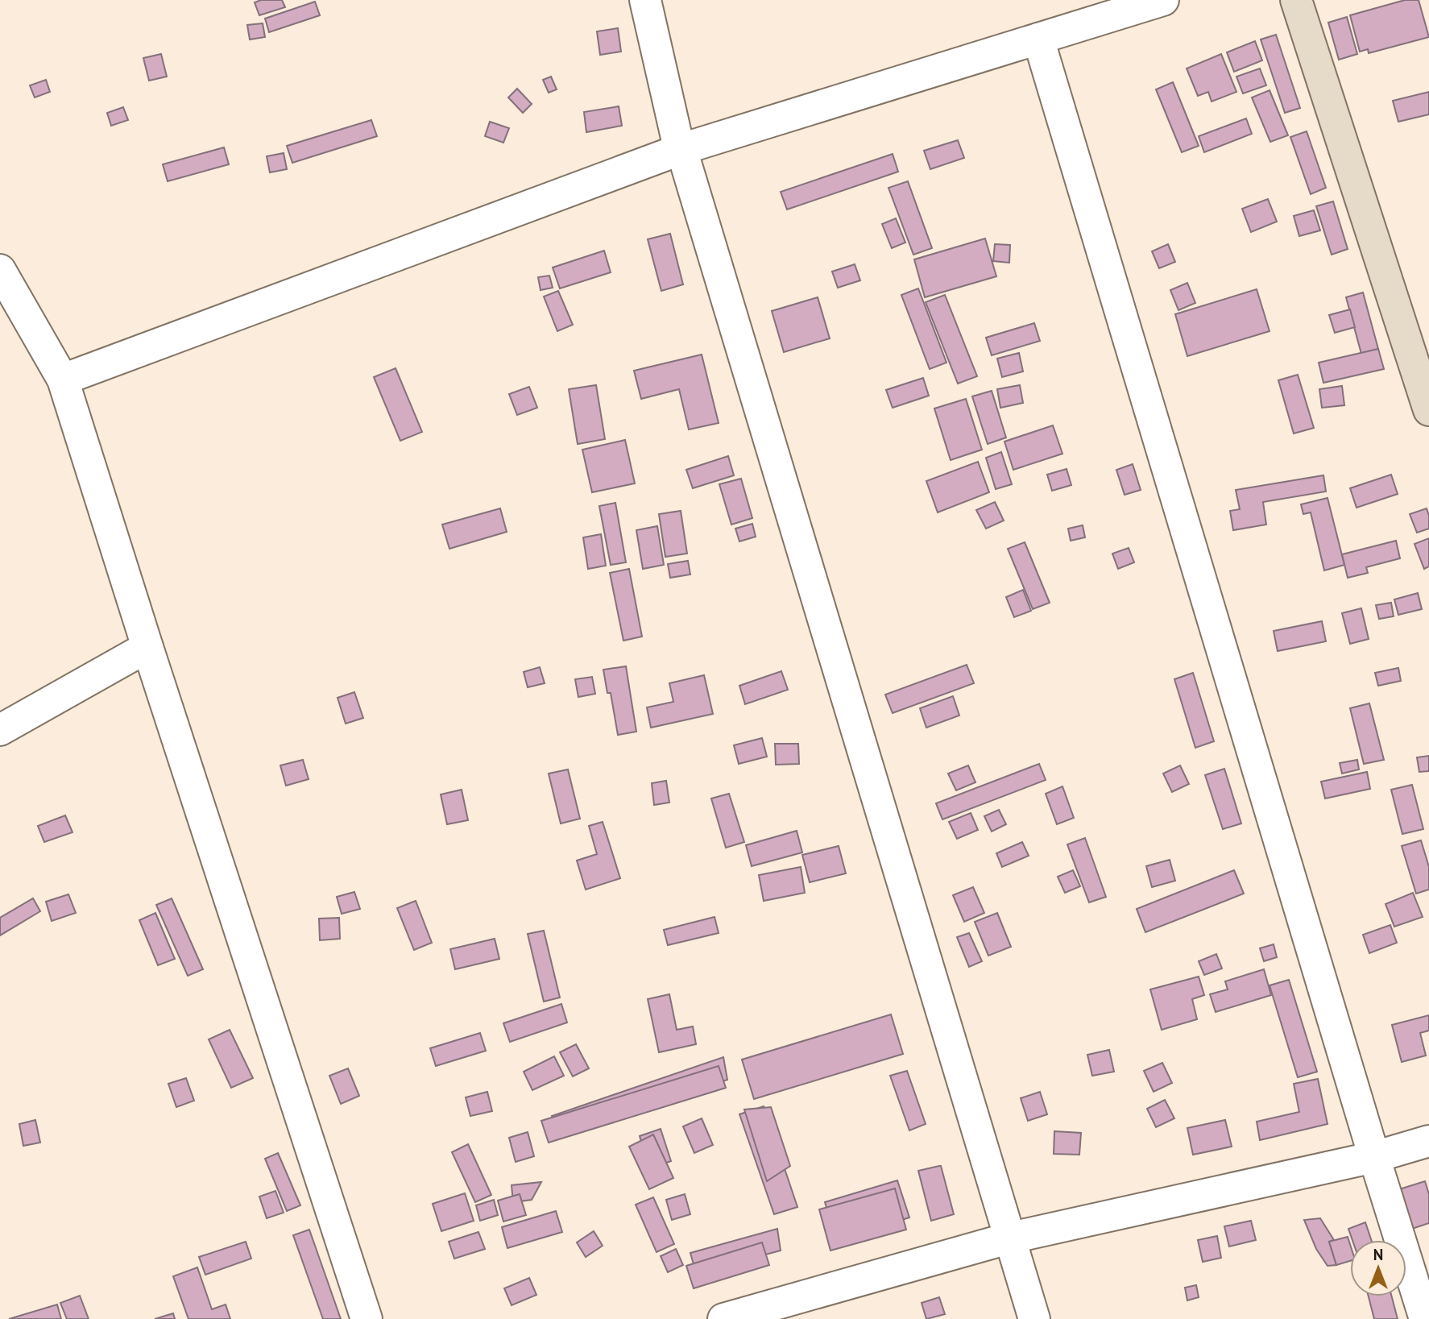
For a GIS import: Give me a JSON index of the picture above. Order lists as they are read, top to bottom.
{
  "north": "top"
}
